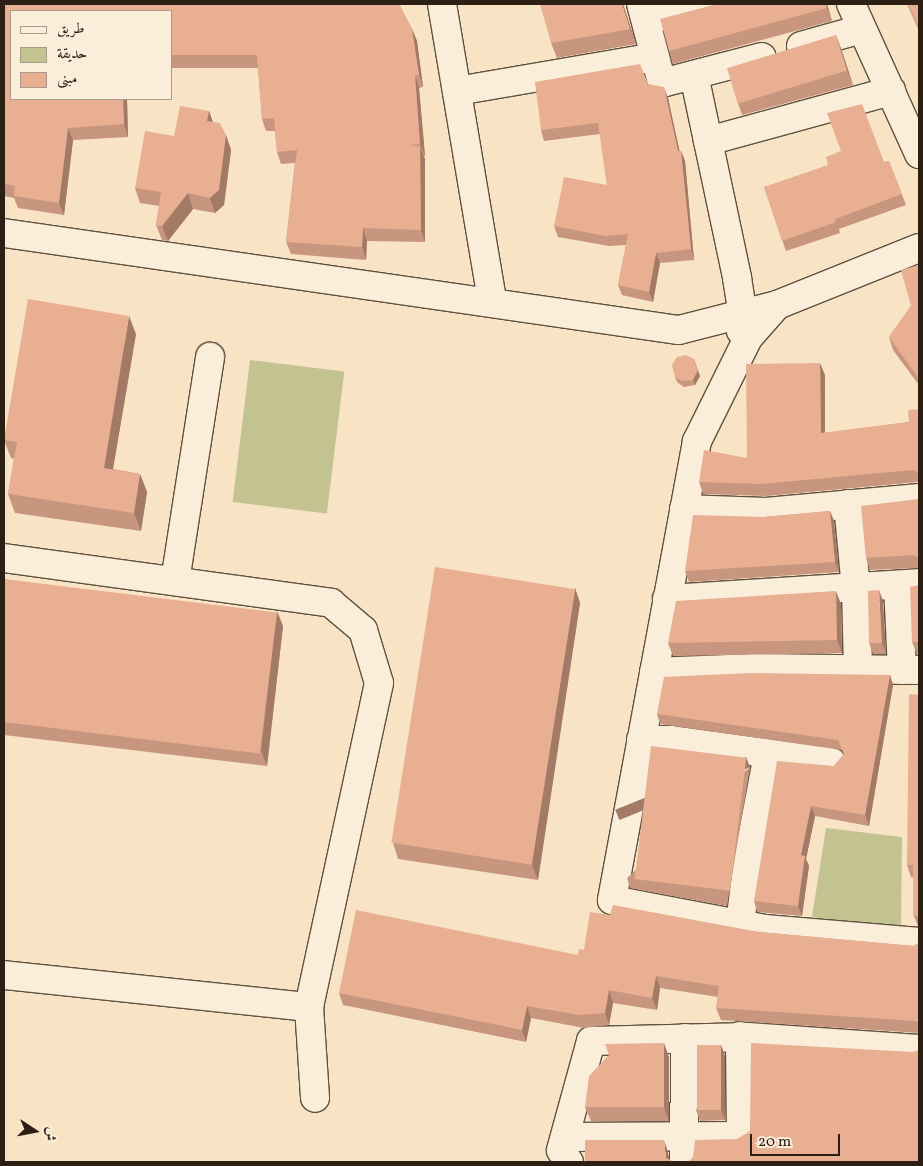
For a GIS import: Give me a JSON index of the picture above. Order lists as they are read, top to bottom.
{
  "legend": ["طريق", "حديقة", "مبنى"],
  "scale_bar": "20 m",
  "north": "right"
}
